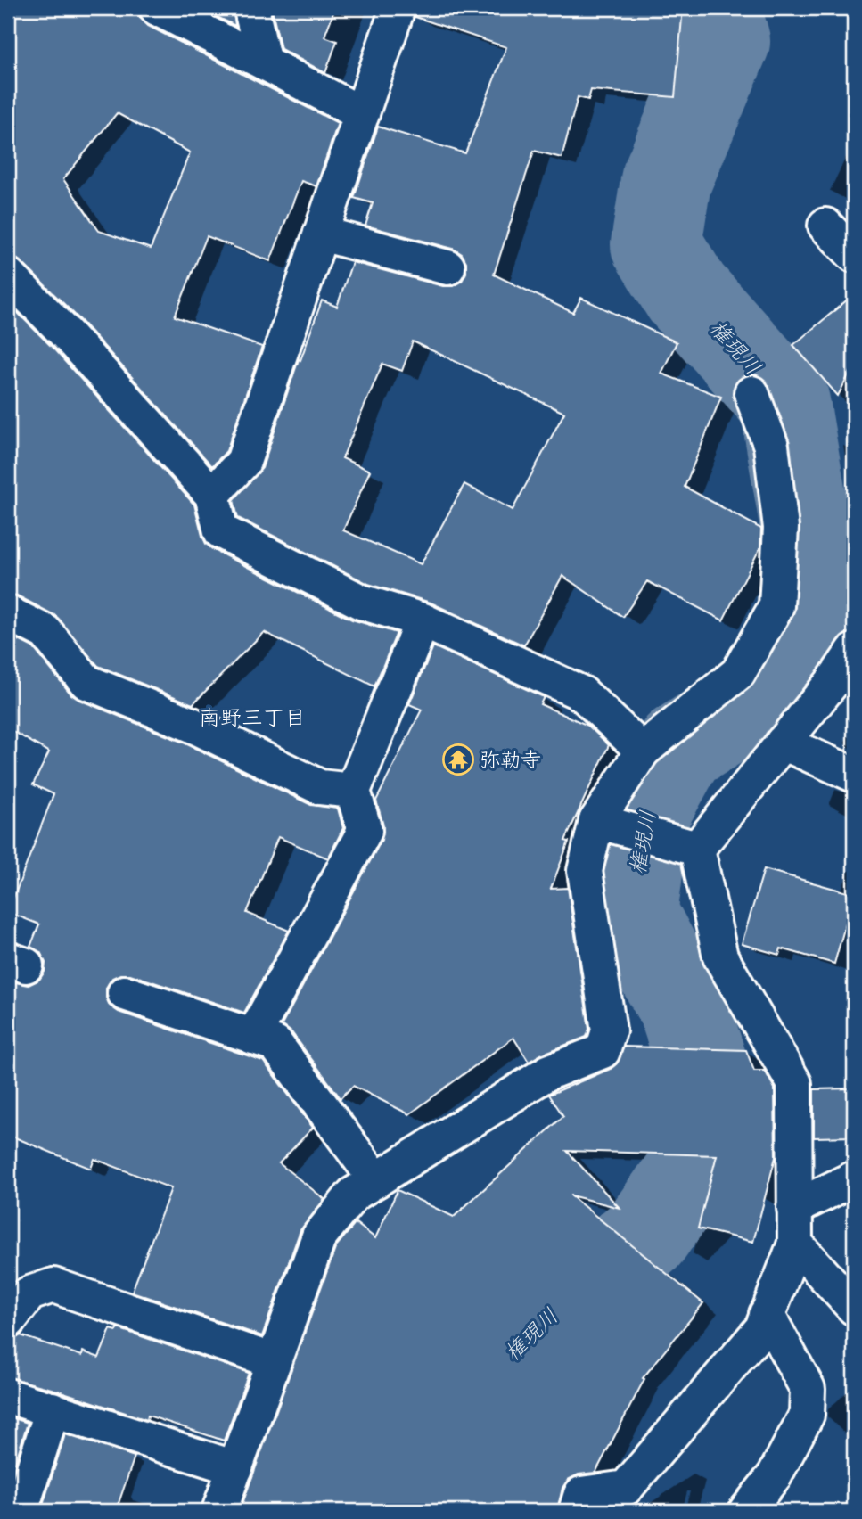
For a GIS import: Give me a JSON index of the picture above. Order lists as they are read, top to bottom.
{
  "districts": ["南野三丁目"],
  "water": ["権現川"],
  "places": {
    "temple": ["弥勒寺"]
  }
}
